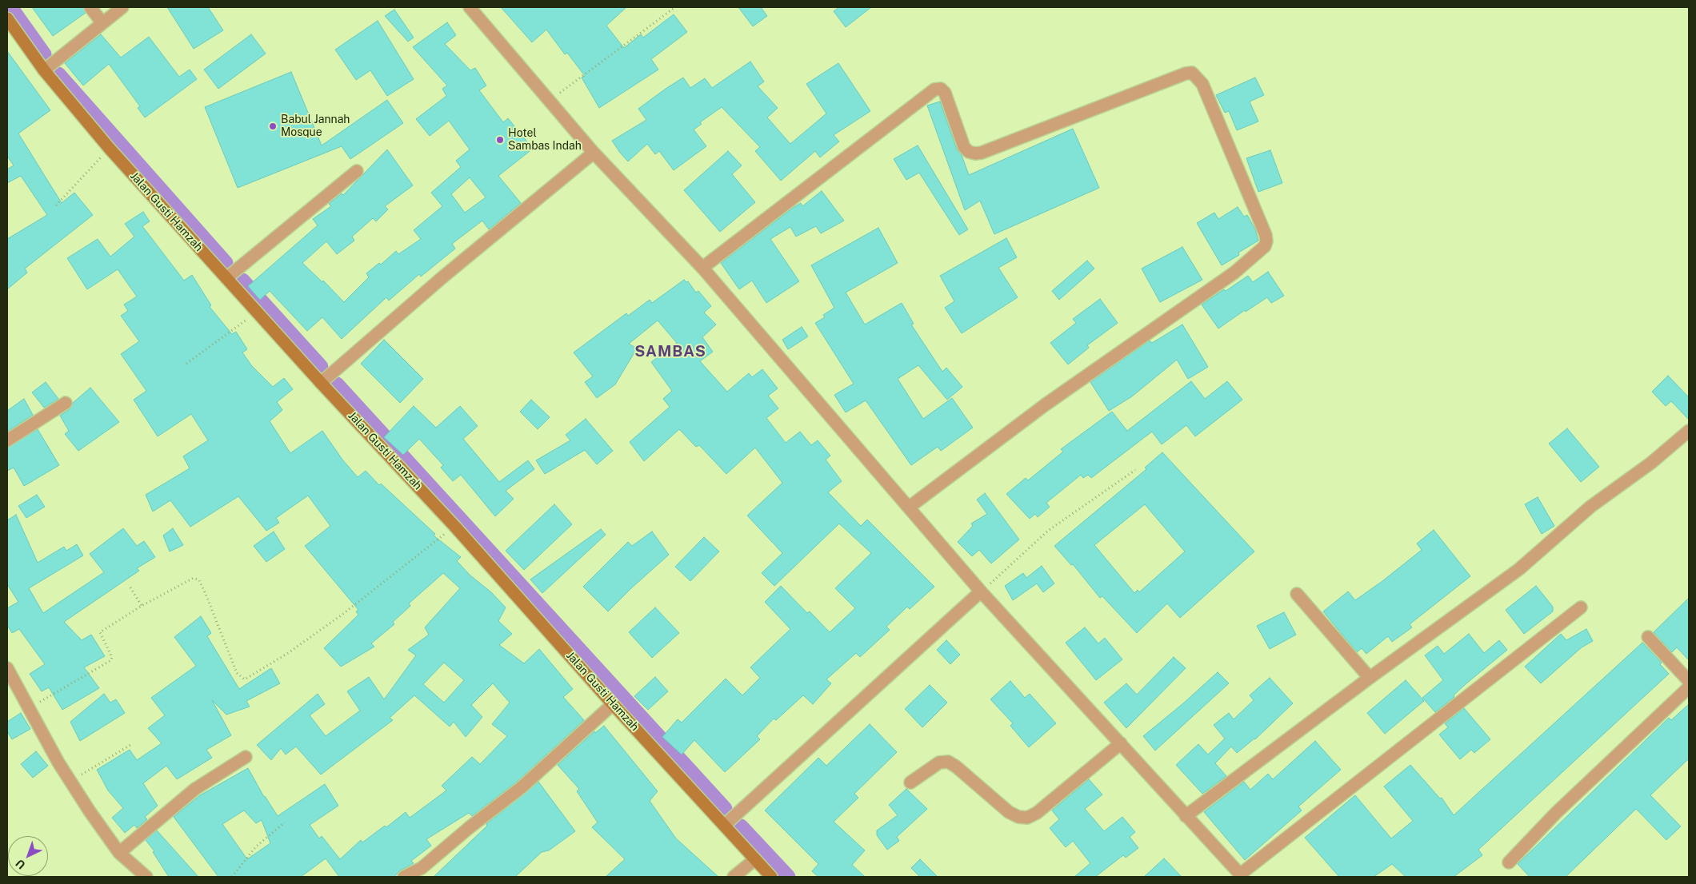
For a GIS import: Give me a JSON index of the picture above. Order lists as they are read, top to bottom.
{
  "streets": {
    "street": ["Jalan Gusti Hamzah"]
  },
  "districts": ["SAMBAS"],
  "places": ["Babul Jannah Mosque", "Hotel Sambas Indah"],
  "north": "bottom left"
}
